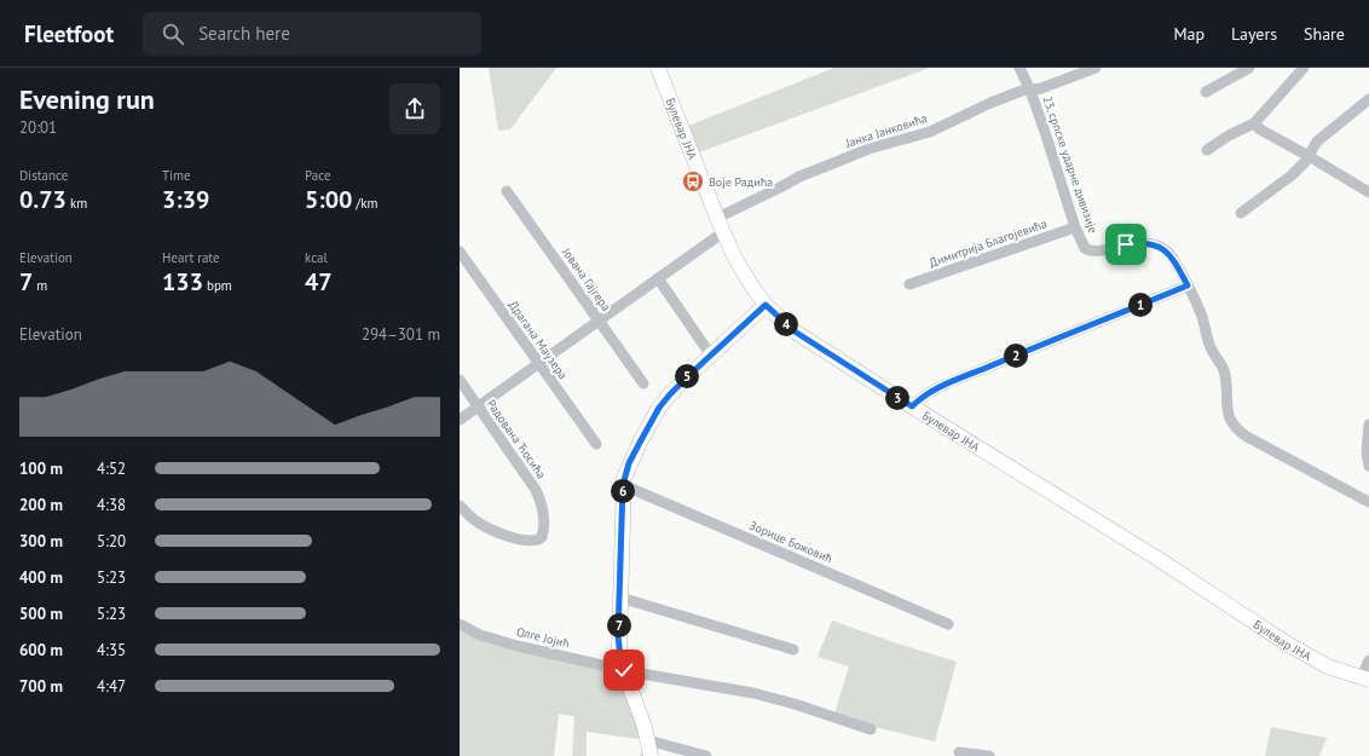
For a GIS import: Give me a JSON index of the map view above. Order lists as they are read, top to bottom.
{
  "streets": {
    "main road": ["Булевар ЈНА"],
    "street": [
      "Јанка Јанковића",
      "23. српске ударне дивизије",
      "Димитрија Благојевића",
      "Јована Гајгера",
      "Драгана Маузера",
      "Радована Ћосића",
      "Зорице Божовић",
      "Олге Јојић"
    ]
  },
  "crossings": [
    ["Булевар ЈНА", "Јанка Јанковића"],
    ["Јанка Јанковића", "23. српске ударне дивизије"],
    ["23. српске ударне дивизије", "Димитрија Благојевића"]
  ],
  "places": {
    "bus stop": ["Воје Радића"]
  },
  "page": {
    "header": "Fleetfoot",
    "search": "Search here",
    "nav": ["Map", "Layers", "Share"],
    "heading": ["Evening run", "20:01"],
    "stats": [
      ["Distance", "0.73 km"],
      ["Time", "3:39"],
      ["Pace", "5:00 /km"],
      ["Elevation", "7 m"],
      ["Heart rate", "133 bpm"],
      ["kcal", "47"]
    ],
    "pins": [
      "1",
      "4",
      "2",
      "5",
      "3",
      "6",
      "7"
    ],
    "chart": ["Elevation", "294–301 m"],
    "list": [
      {
        "name": "100 m",
        "note": "4:52"
      },
      {
        "name": "200 m",
        "note": "4:38"
      },
      {
        "name": "300 m",
        "note": "5:20"
      },
      {
        "name": "400 m",
        "note": "5:23"
      },
      {
        "name": "500 m",
        "note": "5:23"
      },
      {
        "name": "600 m",
        "note": "4:35"
      },
      {
        "name": "700 m",
        "note": "4:47"
      }
    ]
  }
}
